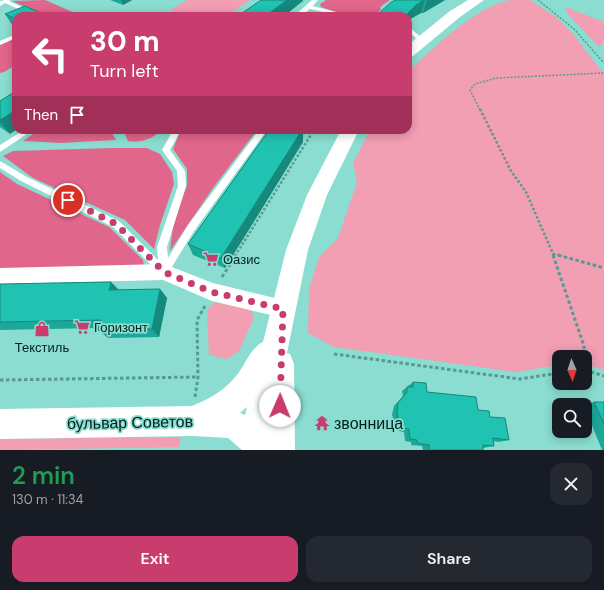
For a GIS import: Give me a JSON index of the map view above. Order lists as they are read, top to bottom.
{
  "streets": {
    "street": ["бульвар Советов"]
  },
  "places": {
    "supermarket": ["Оазис", "Горизонт"],
    "shop": ["Текстиль"],
    "temple": ["звонница"]
  },
  "north": "bottom",
  "page": {
    "turn": ["30 m", "Turn left"],
    "then": "Then",
    "heading": ["2 min", "130 m · 11:34"],
    "buttons": ["Exit", "Share"]
  }
}
